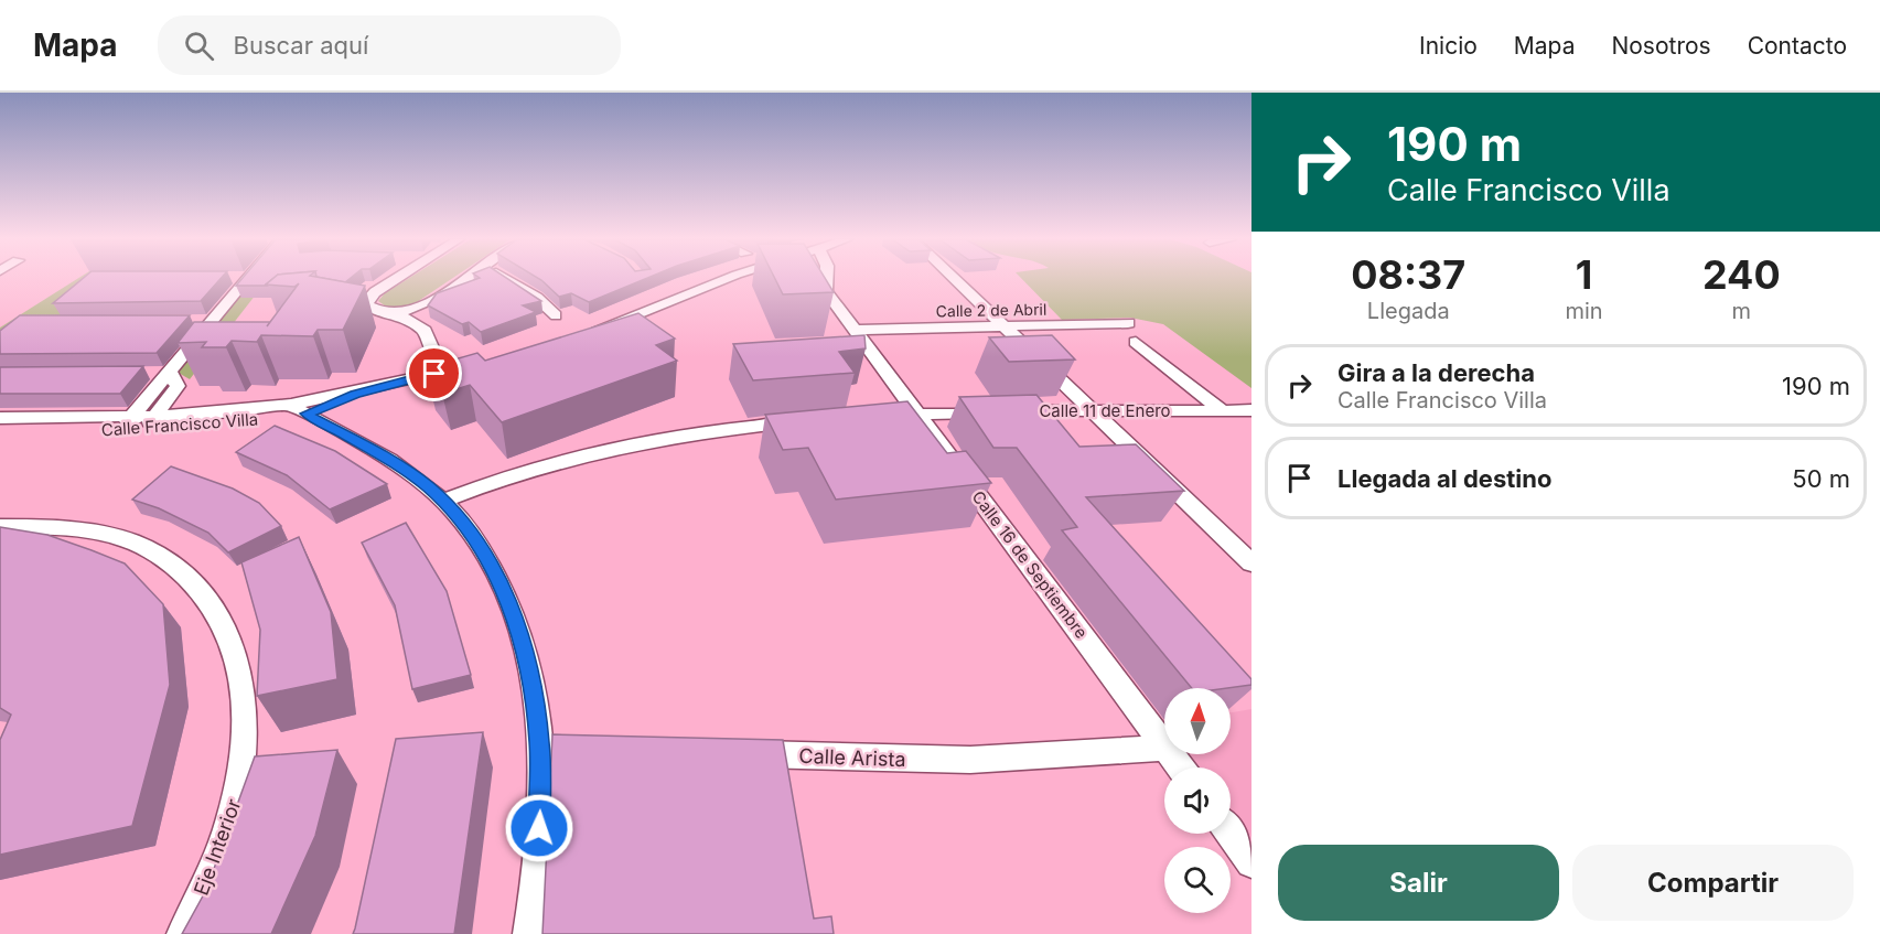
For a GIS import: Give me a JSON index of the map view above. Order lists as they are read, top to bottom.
{
  "streets": {
    "street": [
      "Calle 2 de Abril",
      "Calle 11 de Enero",
      "Calle Francisco Villa",
      "Calle 16 de Septiembre",
      "Calle Arista",
      "Eje Interior"
    ]
  },
  "crossings": [
    ["Calle 2 de Abril", "Calle 16 de Septiembre"],
    ["Calle 11 de Enero", "Calle 16 de Septiembre"],
    ["Calle 16 de Septiembre", "Calle Arista"]
  ],
  "north": "top",
  "page": {
    "header": "Mapa",
    "search": "Buscar aquí",
    "nav": [
      "Inicio",
      "Mapa",
      "Nosotros",
      "Contacto"
    ],
    "turn": ["190 m", "Calle Francisco Villa"],
    "eta": [
      "08:37",
      "Llegada",
      "1",
      "min",
      "240",
      "m"
    ],
    "list": [
      {
        "name": "Gira a la derecha",
        "note": "Calle Francisco Villa",
        "value": "190 m"
      },
      {
        "name": "Llegada al destino",
        "value": "50 m"
      }
    ],
    "buttons": ["Salir", "Compartir"]
  }
}
